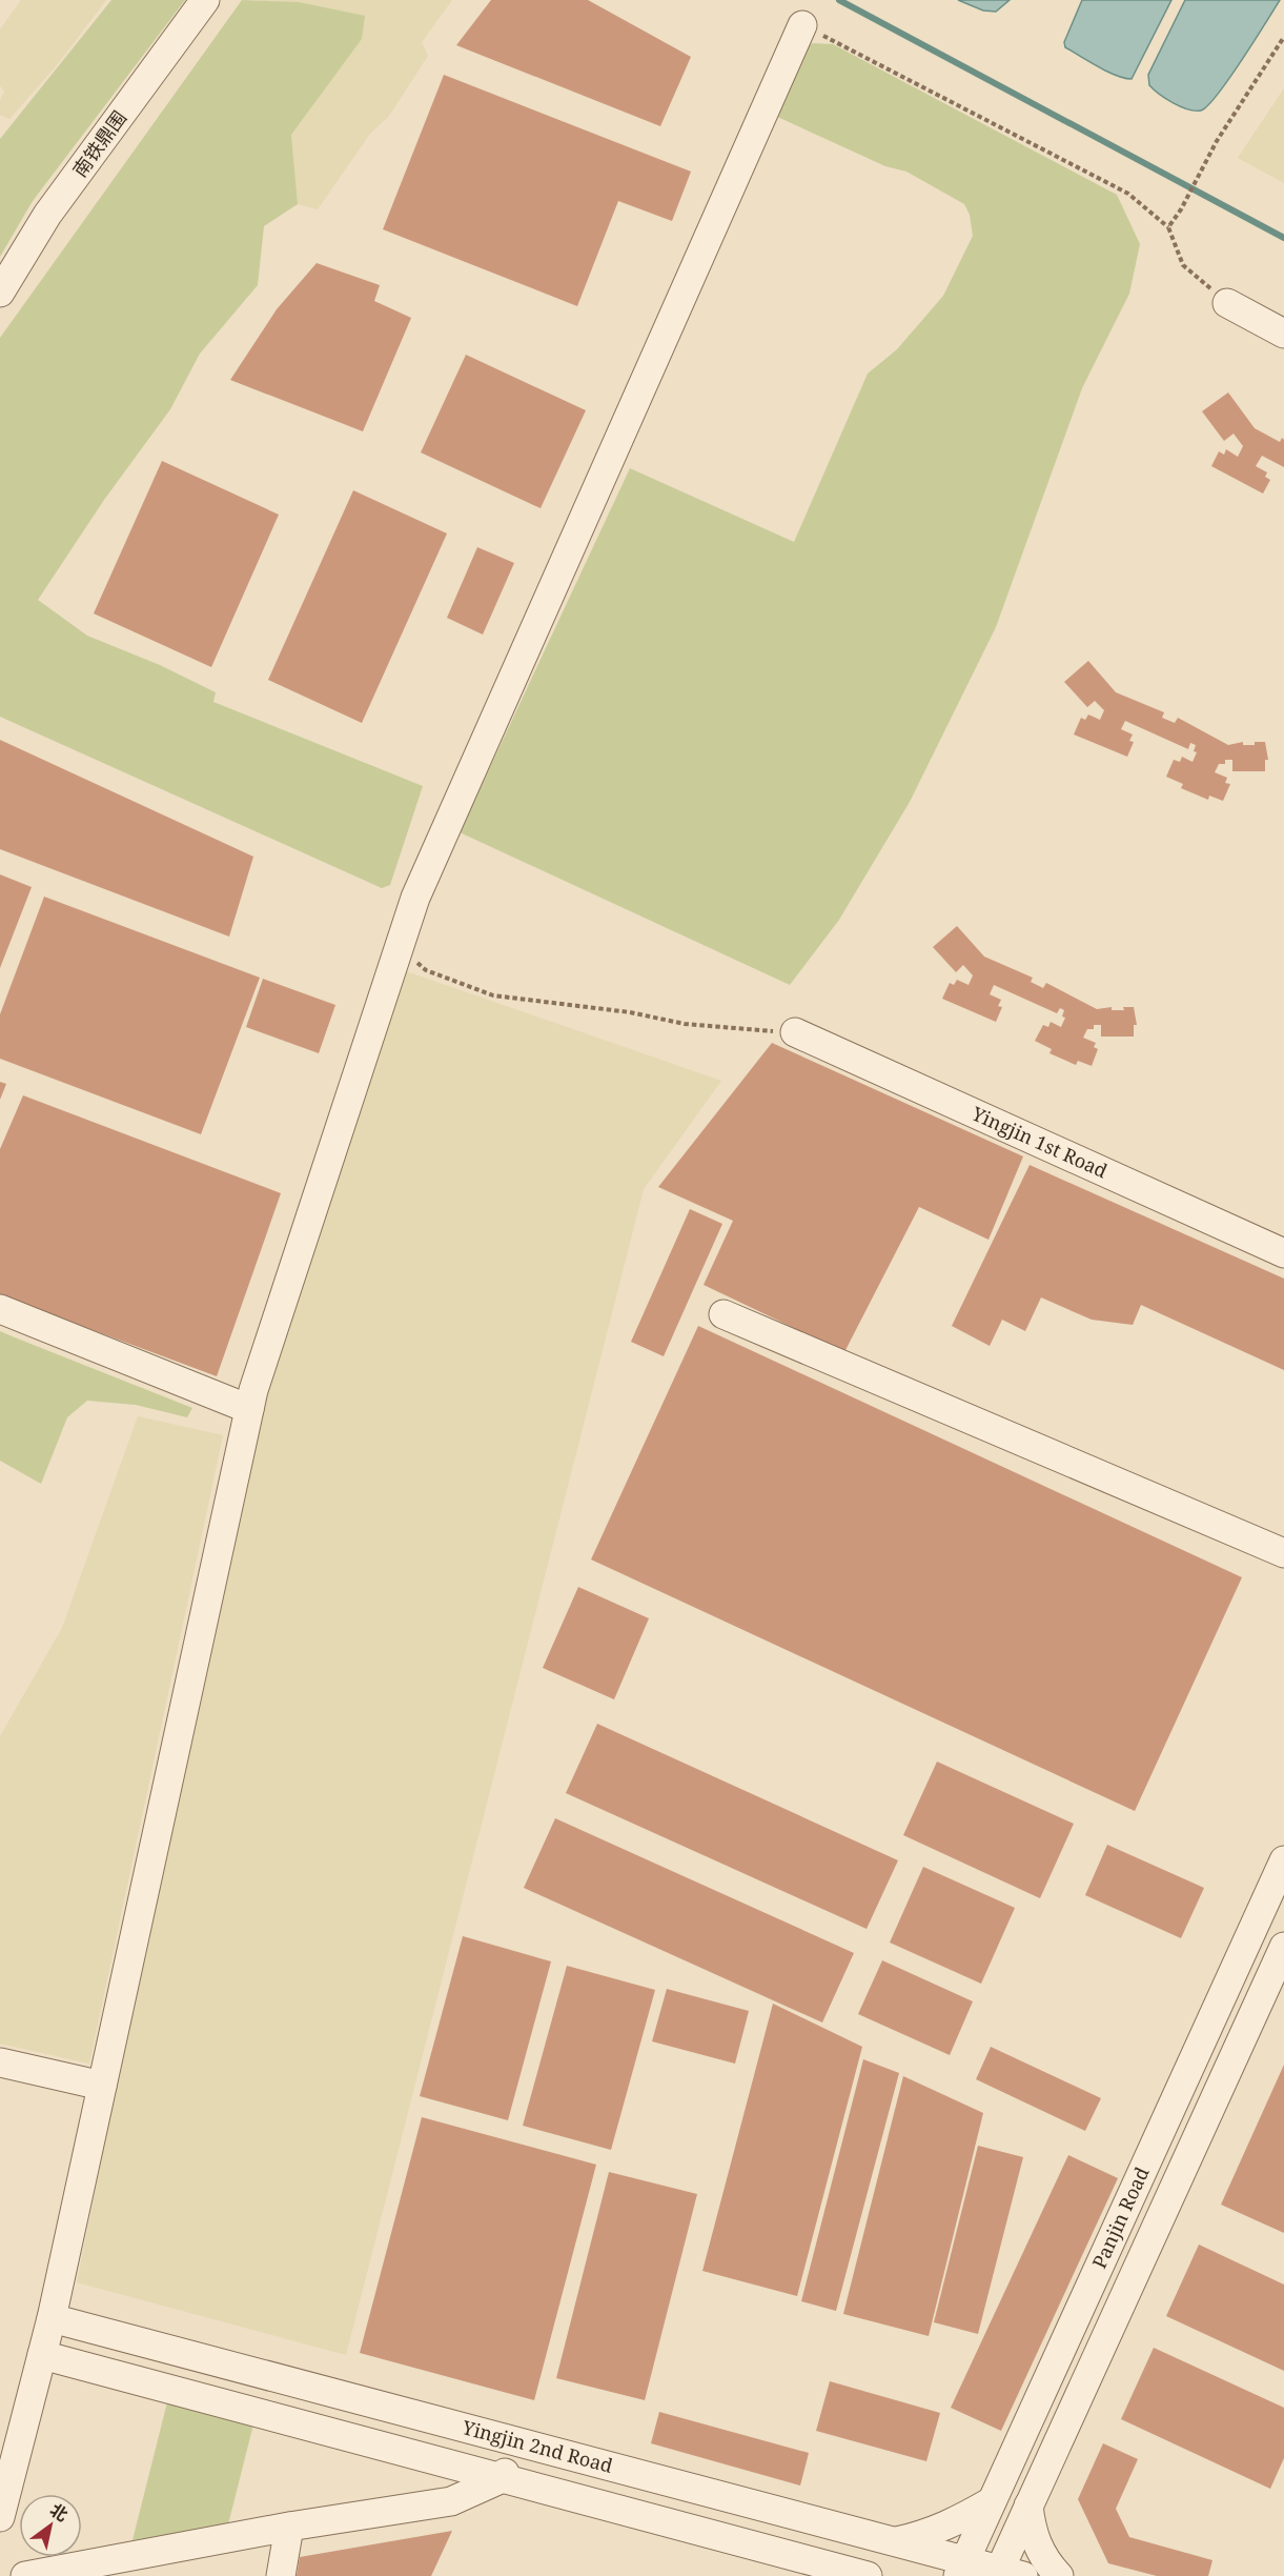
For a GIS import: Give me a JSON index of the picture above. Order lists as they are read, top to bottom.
{
  "streets": {
    "street": [
      "南铁鼎围",
      "Yingjin 1st Road",
      "Panjin Road",
      "Yingjin 2nd Road"
    ]
  },
  "crossings": [
    ["Panjin Road", "Yingjin 2nd Road"]
  ],
  "north": "top right"
}
